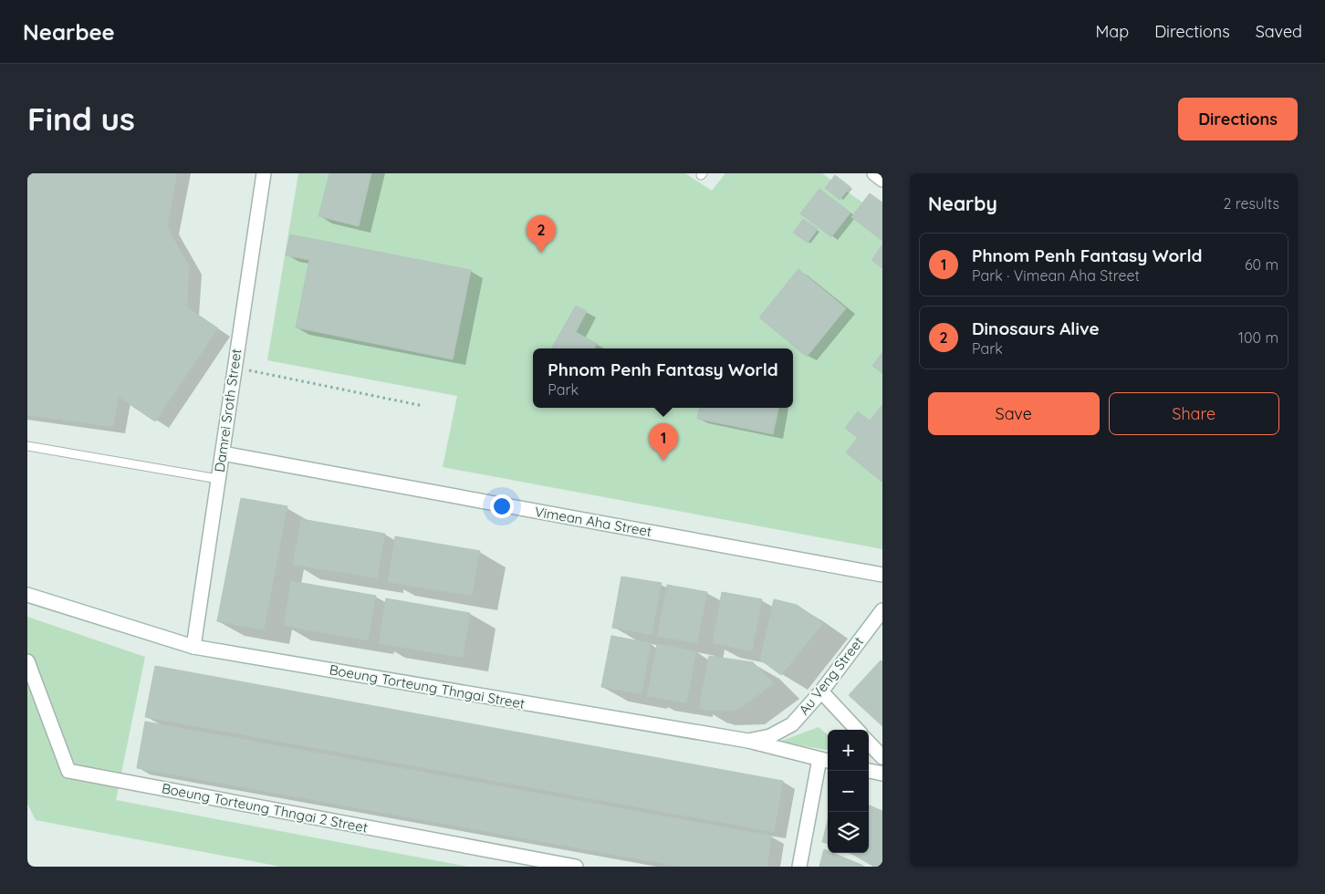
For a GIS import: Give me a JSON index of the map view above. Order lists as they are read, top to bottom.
{
  "streets": {
    "street": [
      "Damrei Sroth Street",
      "Vimean Aha Street",
      "Au Veng Street",
      "Boeung Torteung Thngai Street",
      "Boeung Torteung Thngai 2 Street"
    ]
  },
  "crossings": [
    ["Damrei Sroth Street", "Vimean Aha Street"],
    ["Damrei Sroth Street", "Boeung Torteung Thngai Street"],
    ["Au Veng Street", "Boeung Torteung Thngai Street"]
  ],
  "page": {
    "header": "Nearbee",
    "nav": ["Map", "Directions", "Saved"],
    "buttons": [
      "Directions",
      ["Save", "Share"]
    ],
    "title": "Find us",
    "heading": ["Nearby", "2 results"],
    "pins": ["2", "1"],
    "list": [
      {
        "mark": "1",
        "name": "Phnom Penh Fantasy World",
        "note": "Park · Vimean Aha Street",
        "value": "60 m"
      },
      {
        "mark": "2",
        "name": "Dinosaurs Alive",
        "note": "Park",
        "value": "100 m"
      }
    ],
    "popup": ["Phnom Penh Fantasy World", "Park"],
    "map_buttons": ["+", "−"]
  }
}
